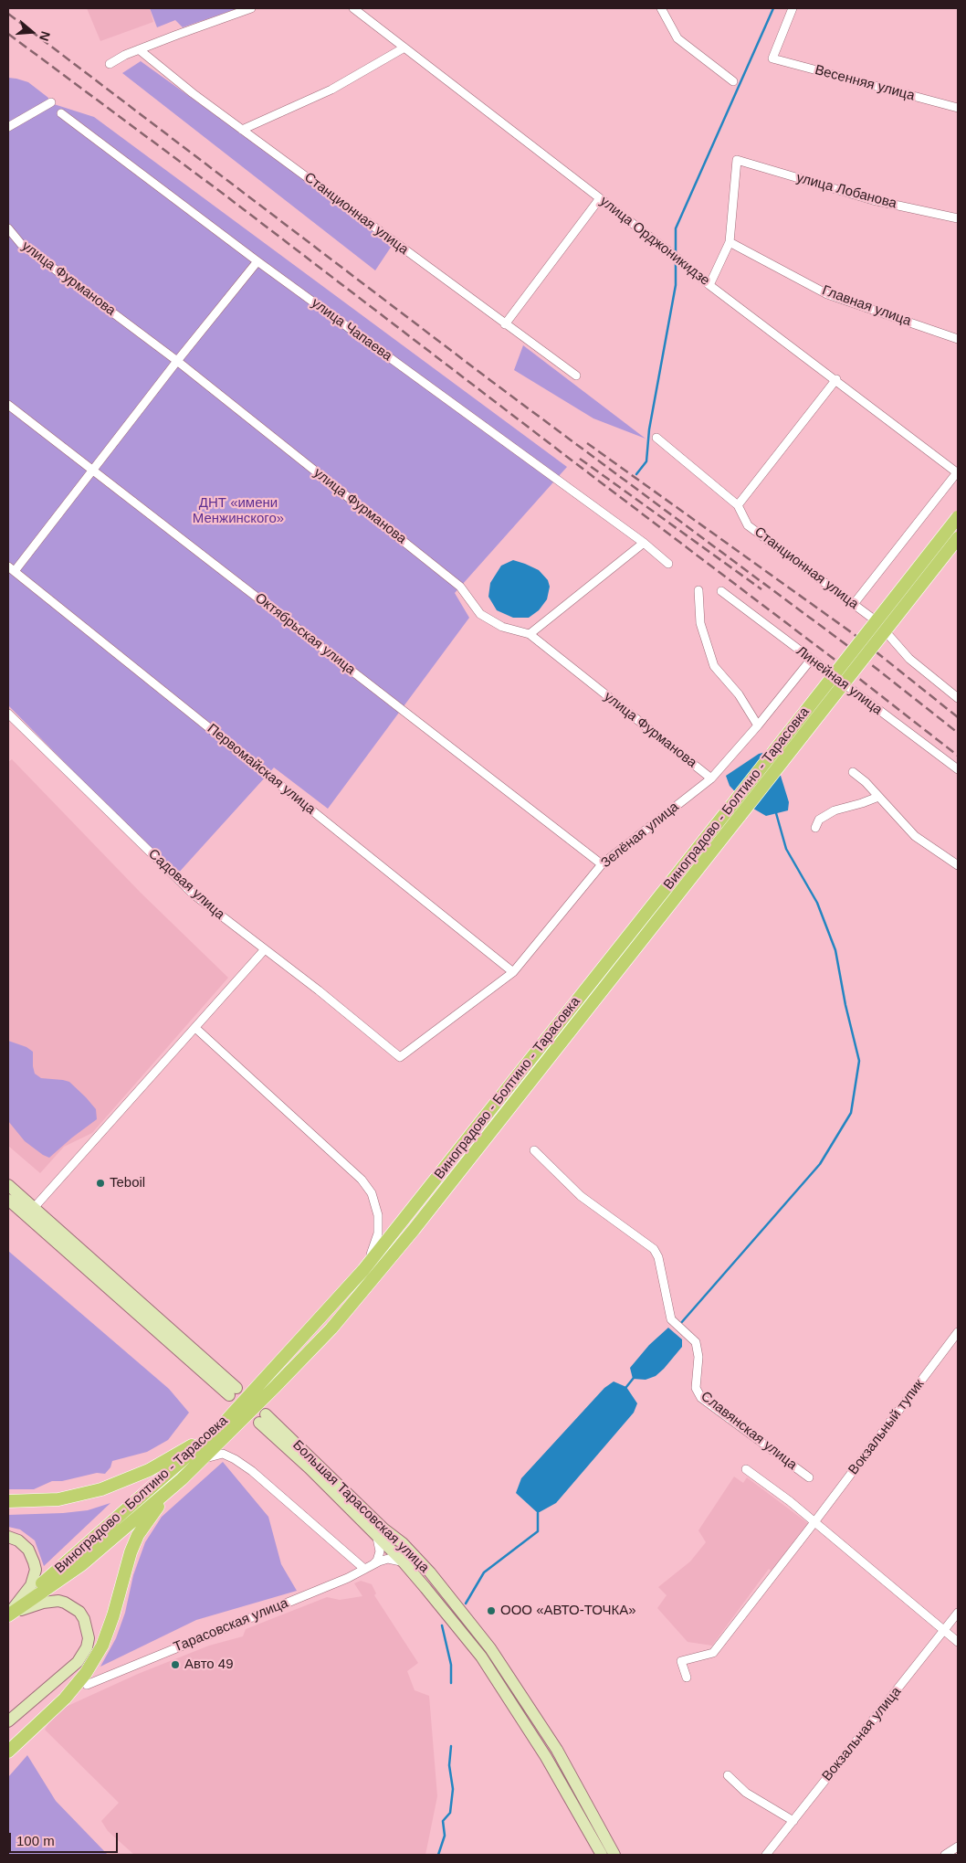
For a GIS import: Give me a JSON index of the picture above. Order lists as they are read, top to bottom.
{
  "streets": {
    "main road": ["Виноградово - Болтино - Тарасовка"],
    "street": [
      "Весенняя улица",
      "улица Лобанова",
      "Станционная улица",
      "улица Орджоникидзе",
      "улица Фурманова",
      "Главная улица",
      "улица Чапаева",
      "Октябрьская улица",
      "Линейная улица",
      "Первомайская улица",
      "Зелёная улица",
      "Садовая улица",
      "Вокзальный тупик",
      "Славянская улица",
      "Большая Тарасовская улица",
      "Тарасовская улица",
      "Вокзальная улица"
    ]
  },
  "crossings": [
    ["улица Лобанова", "Главная улица"],
    ["улица Фурманова", "Зелёная улица"],
    ["Октябрьская улица", "Зелёная улица"],
    ["Линейная улица", "Зелёная улица"],
    ["Первомайская улица", "Зелёная улица"],
    ["Зелёная улица", "Садовая улица"],
    ["Большая Тарасовская улица", "Тарасовская улица"]
  ],
  "parks": ["ДНТ «имени Менжинского»"],
  "places": ["Teboil", "ООО «АВТО-ТОЧКА»", "Авто 49"],
  "scale_bar": "100 m",
  "north": "right"
}
